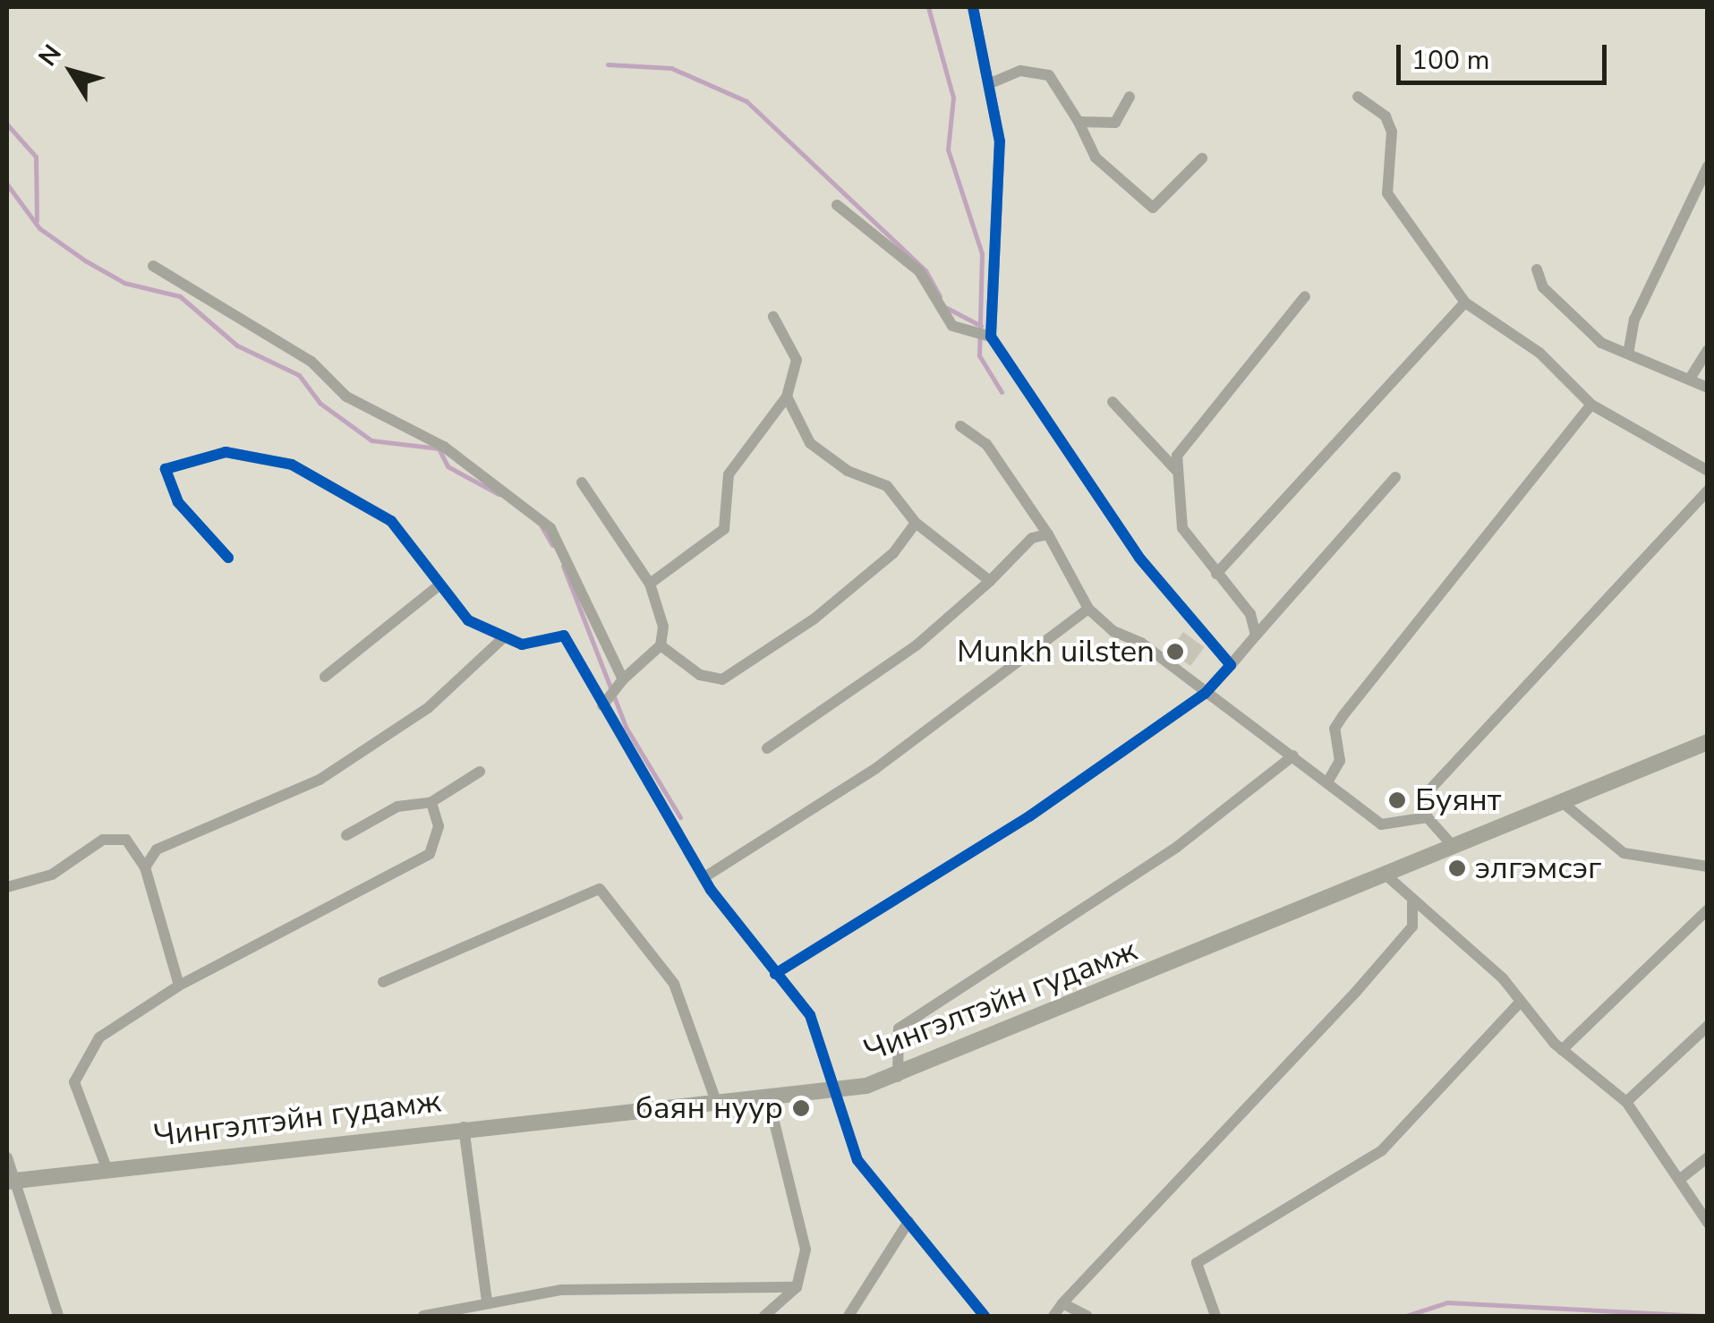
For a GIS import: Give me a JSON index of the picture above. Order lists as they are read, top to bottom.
{
  "streets": {
    "main road": ["Чингэлтэйн гудамж"]
  },
  "places": [
    "Munkh uilsten",
    "Буянт",
    "элгэмсэг",
    "баян нуур"
  ],
  "scale_bar": "100 m",
  "north": "top left"
}
